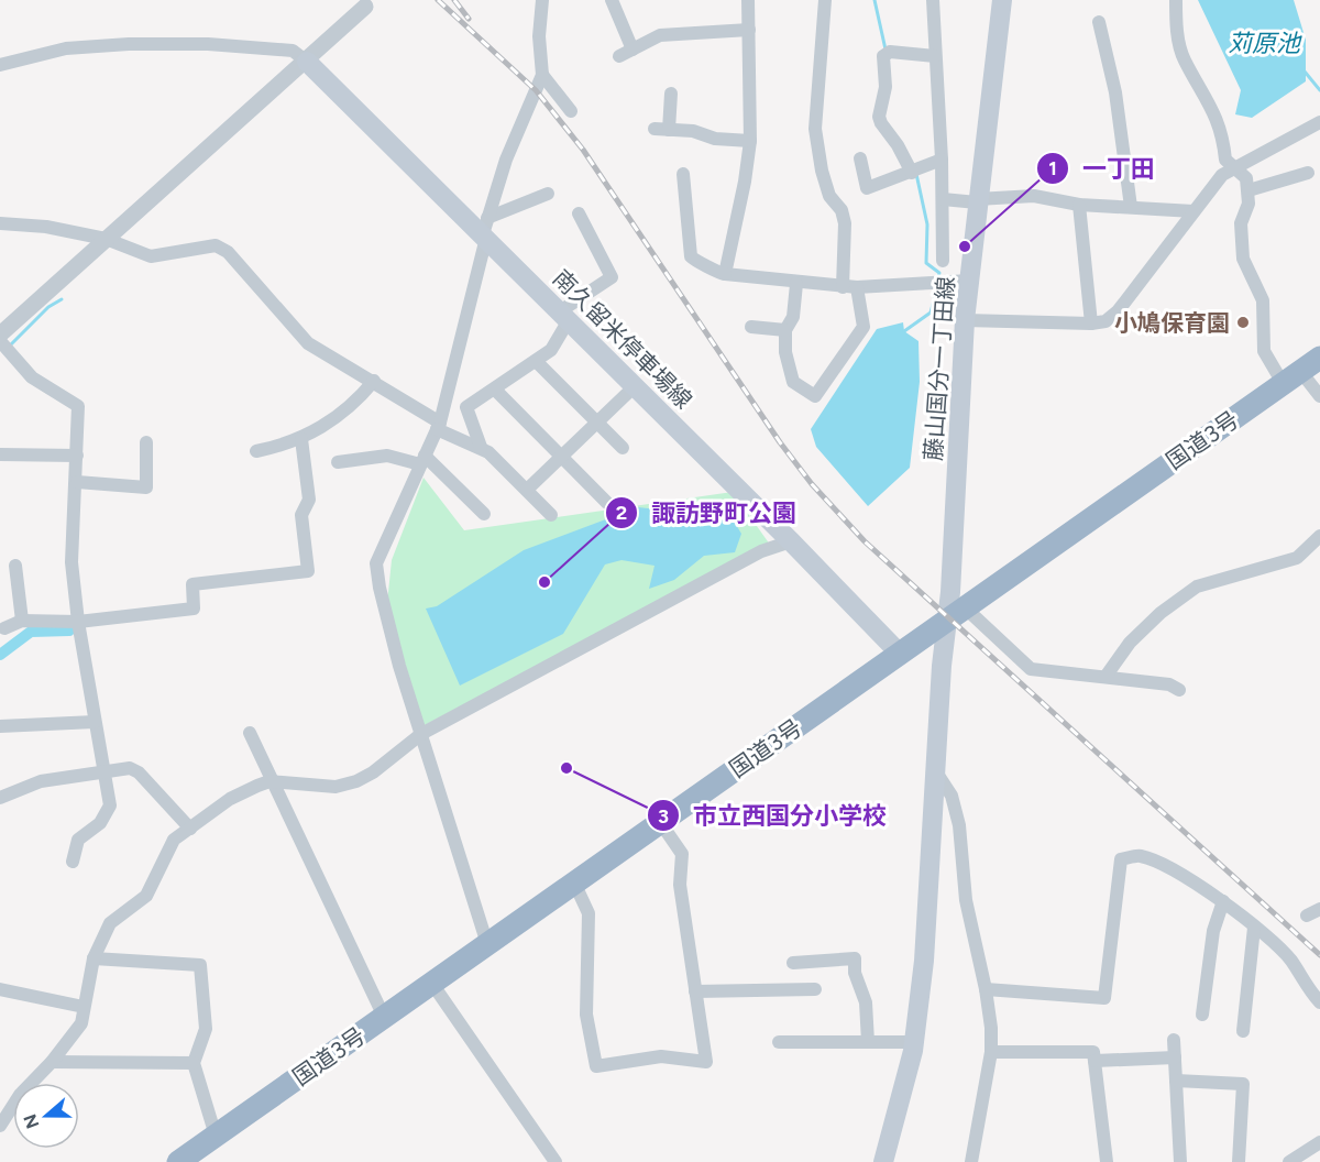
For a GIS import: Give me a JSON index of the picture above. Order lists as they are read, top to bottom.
{
  "streets": {
    "highway": ["国道3号"],
    "main road": ["南久留米停車場線", "藤山国分一丁田線"]
  },
  "crossings": [
    ["南久留米停車場線", "国道3号"],
    ["藤山国分一丁田線", "国道3号"]
  ],
  "water": ["苅原池"],
  "places": [
    "一丁田",
    "小鳩保育園",
    "諏訪野町公園",
    "市立西国分小学校"
  ],
  "north": "left"
}
